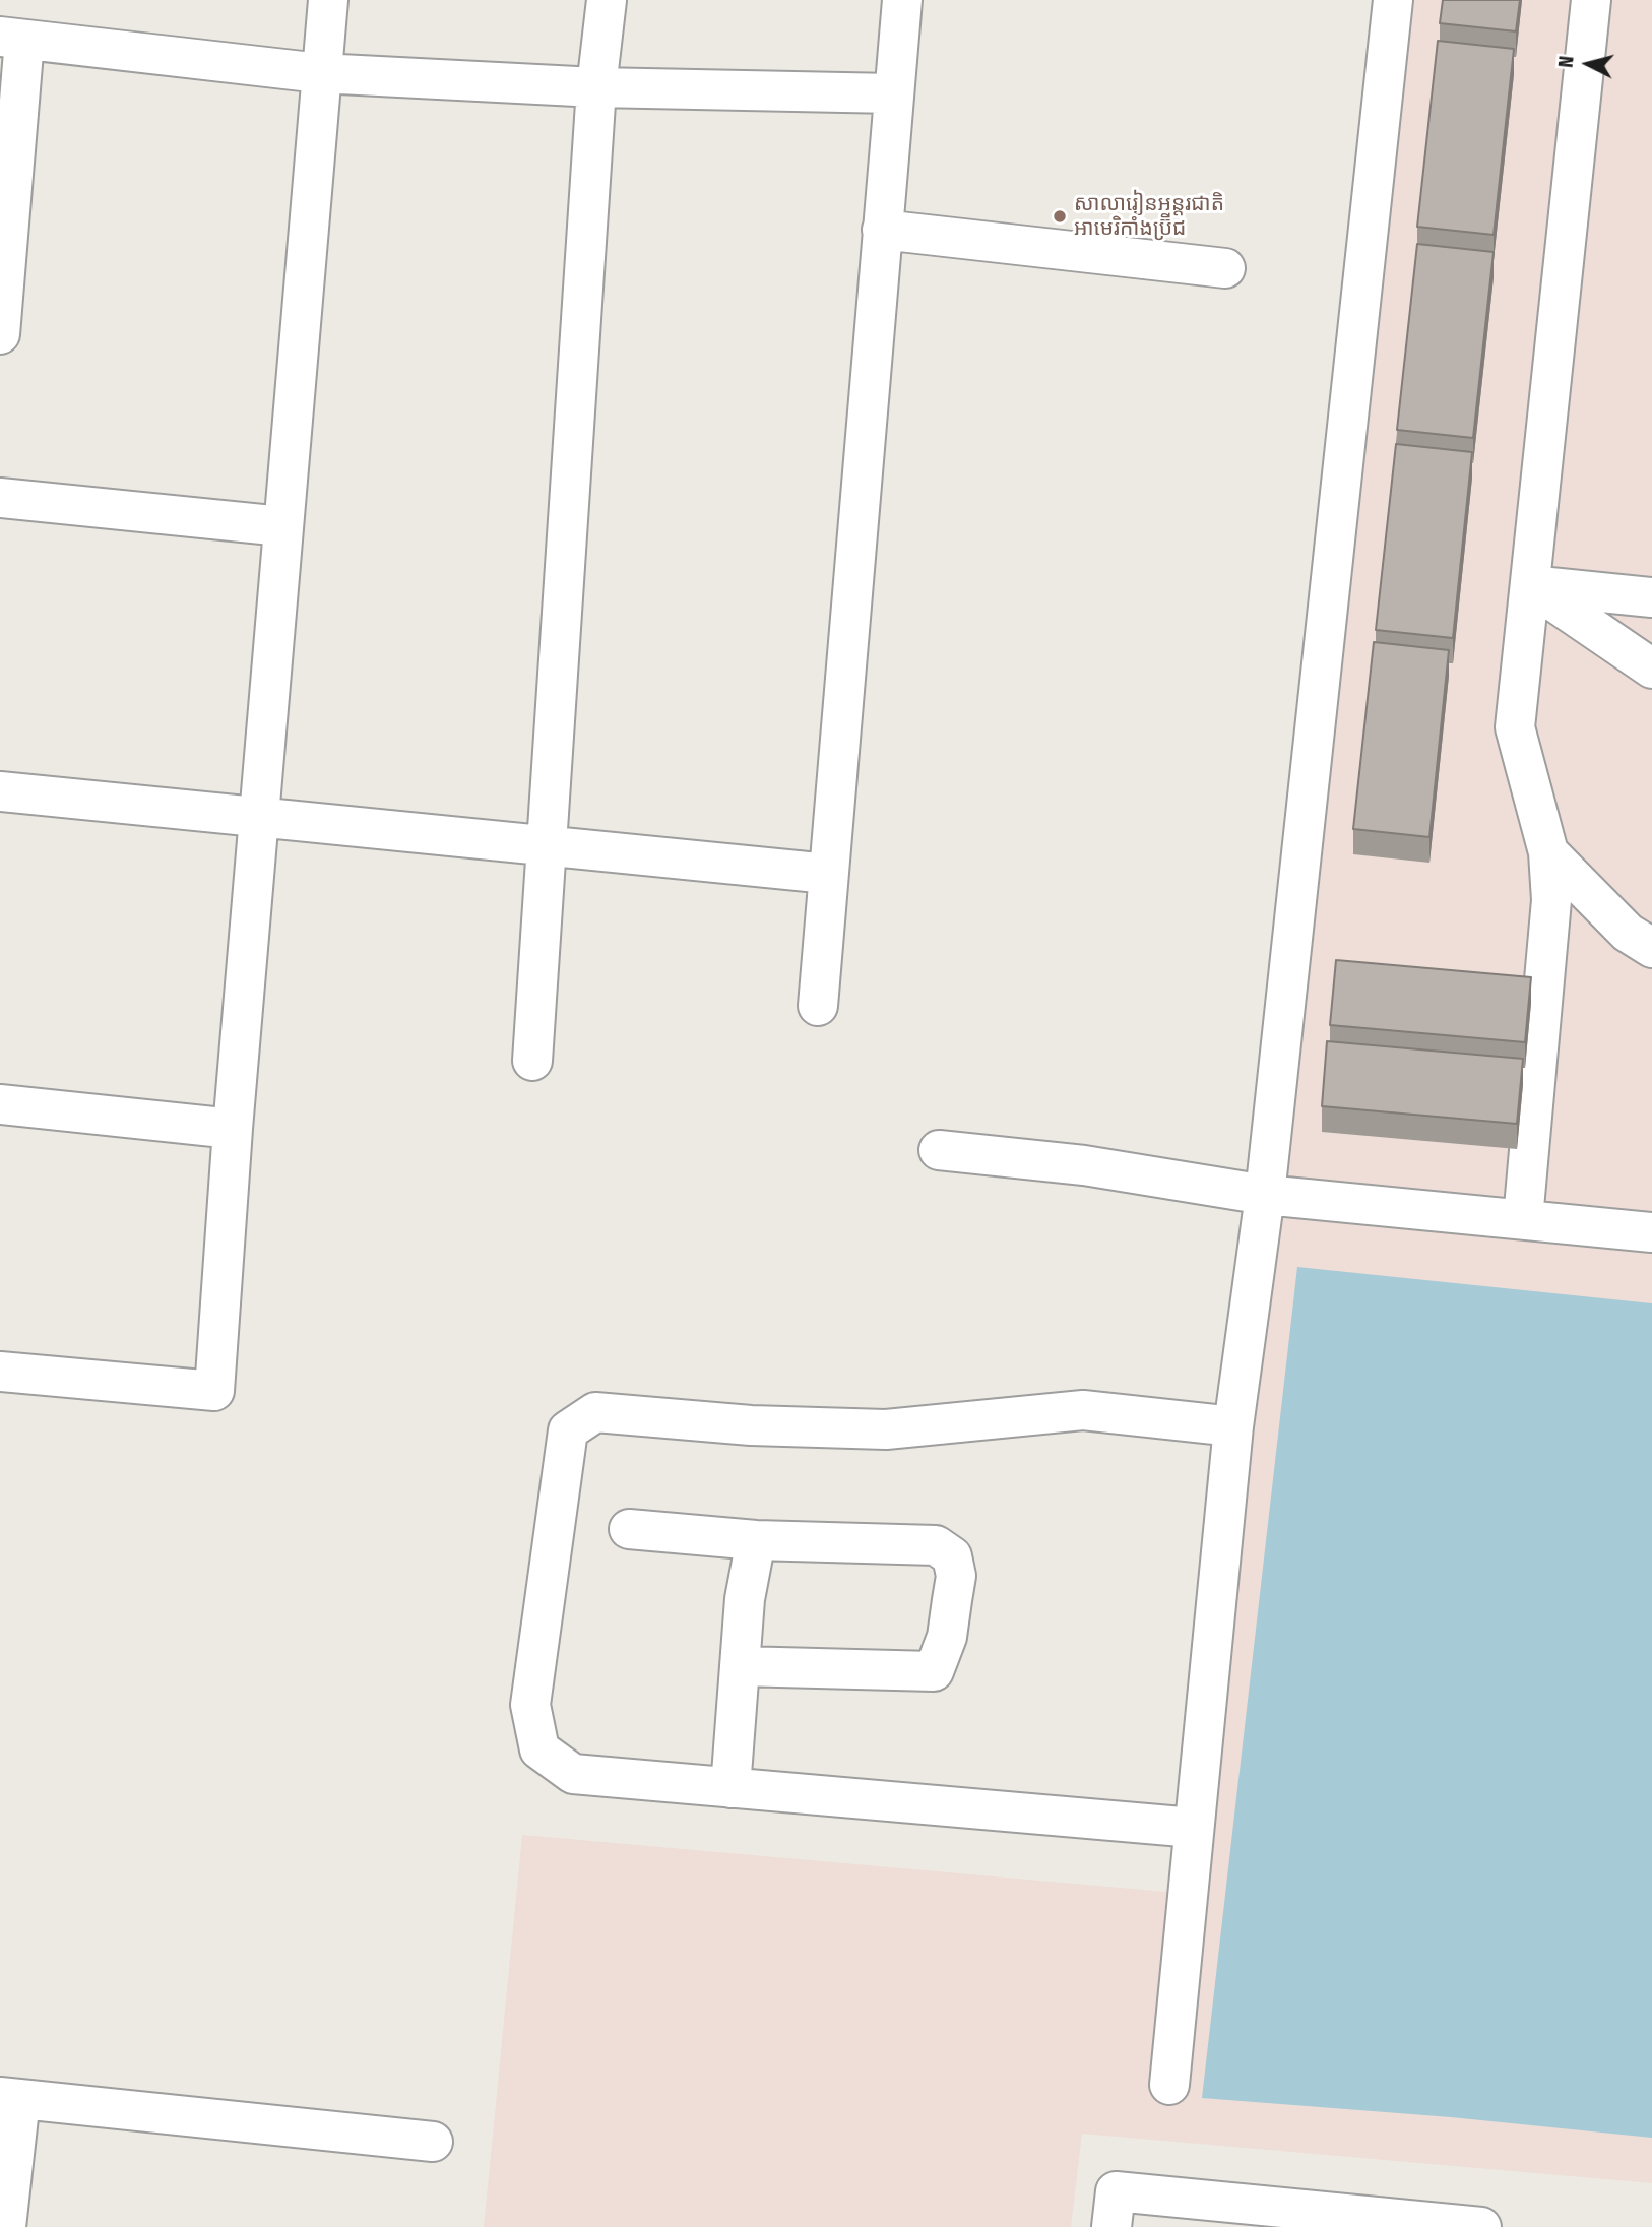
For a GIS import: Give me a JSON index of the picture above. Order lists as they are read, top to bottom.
{
  "places": ["សាលារៀនអន្តរជាតិ អាមេរិកាំងប្រ៊ីជ"],
  "north": "left"
}
